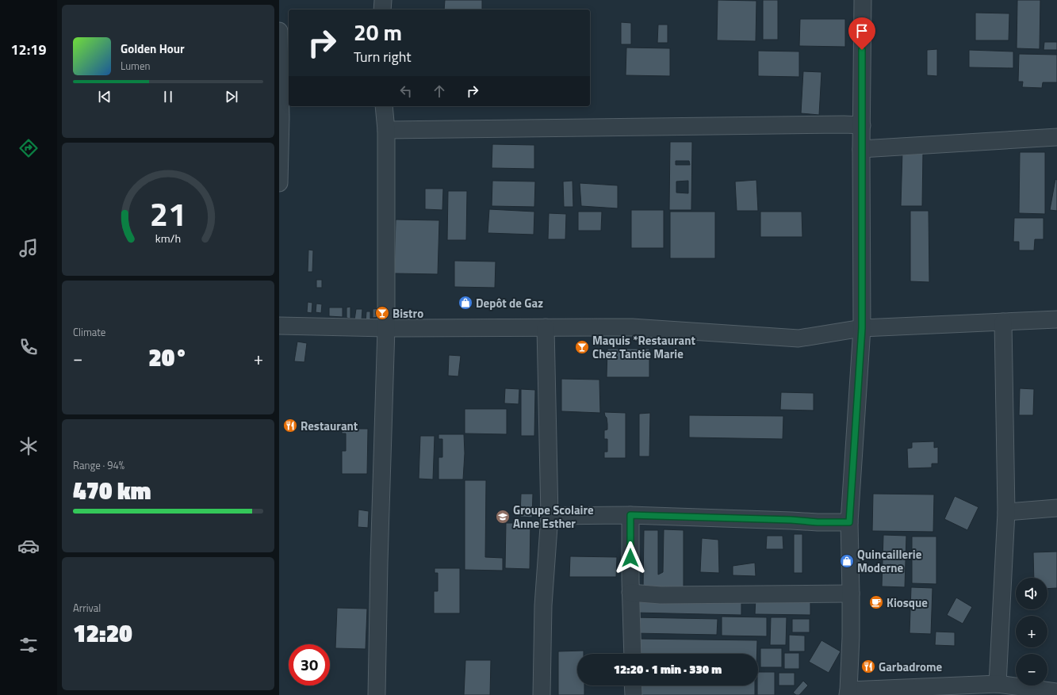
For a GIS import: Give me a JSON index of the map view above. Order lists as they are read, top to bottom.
{
  "places": {
    "shop": ["Depôt de Gaz", "Quincaillerie Moderne"],
    "bar": ["Bistro", "Maquis *Restaurant Chez Tantie Marie"],
    "restaurant": ["Restaurant", "Garbadrome"],
    "school or university": ["Groupe Scolaire Anne Esther"],
    "cafe": ["Kiosque"]
  },
  "page": {
    "tabs": "12:19",
    "turn": ["20 m", "Turn right"],
    "song": ["Golden Hour", "Lumen"],
    "tile": [
      "Climate",
      ["Range · 94%", "470 km"],
      ["Arrival", "12:20"]
    ],
    "heat": ["−", "20°", "+"],
    "map_buttons": ["+", "−"],
    "limit": "30",
    "trip": "12:20 · 1 min · 330 m",
    "gauge": ["21", "km/h"]
  }
}
